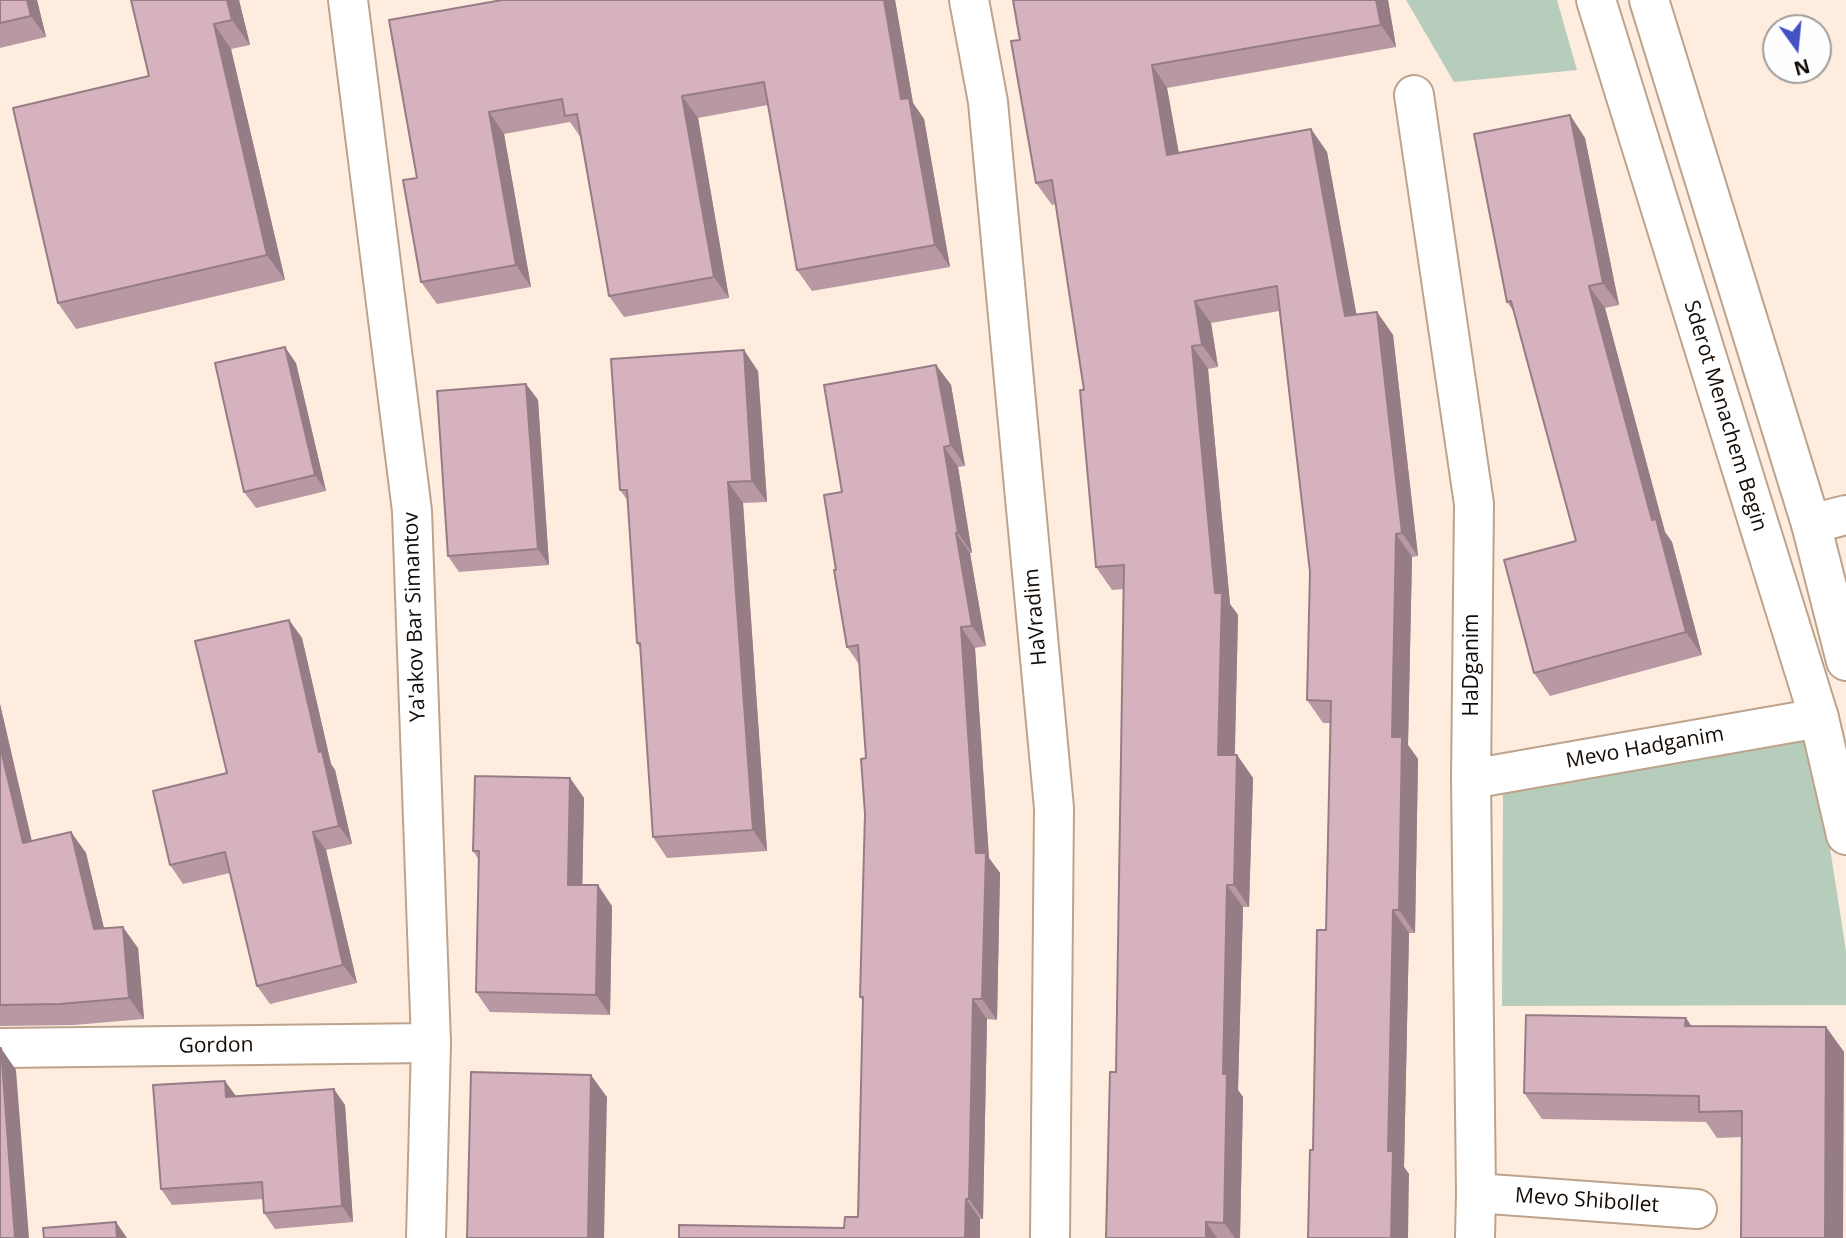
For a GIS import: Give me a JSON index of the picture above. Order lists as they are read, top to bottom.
{
  "streets": {
    "street": [
      "Sderot Menachem Begin",
      "Ya'akov Bar Simantov",
      "HaVradim",
      "HaDganim",
      "Mevo Hadganim",
      "Gordon",
      "Mevo Shibollet"
    ]
  },
  "crossings": [
    ["Sderot Menachem Begin", "Mevo Hadganim"],
    ["Ya'akov Bar Simantov", "Gordon"],
    ["HaDganim", "Mevo Hadganim"],
    ["HaDganim", "Mevo Shibollet"]
  ],
  "north": "bottom"
}
